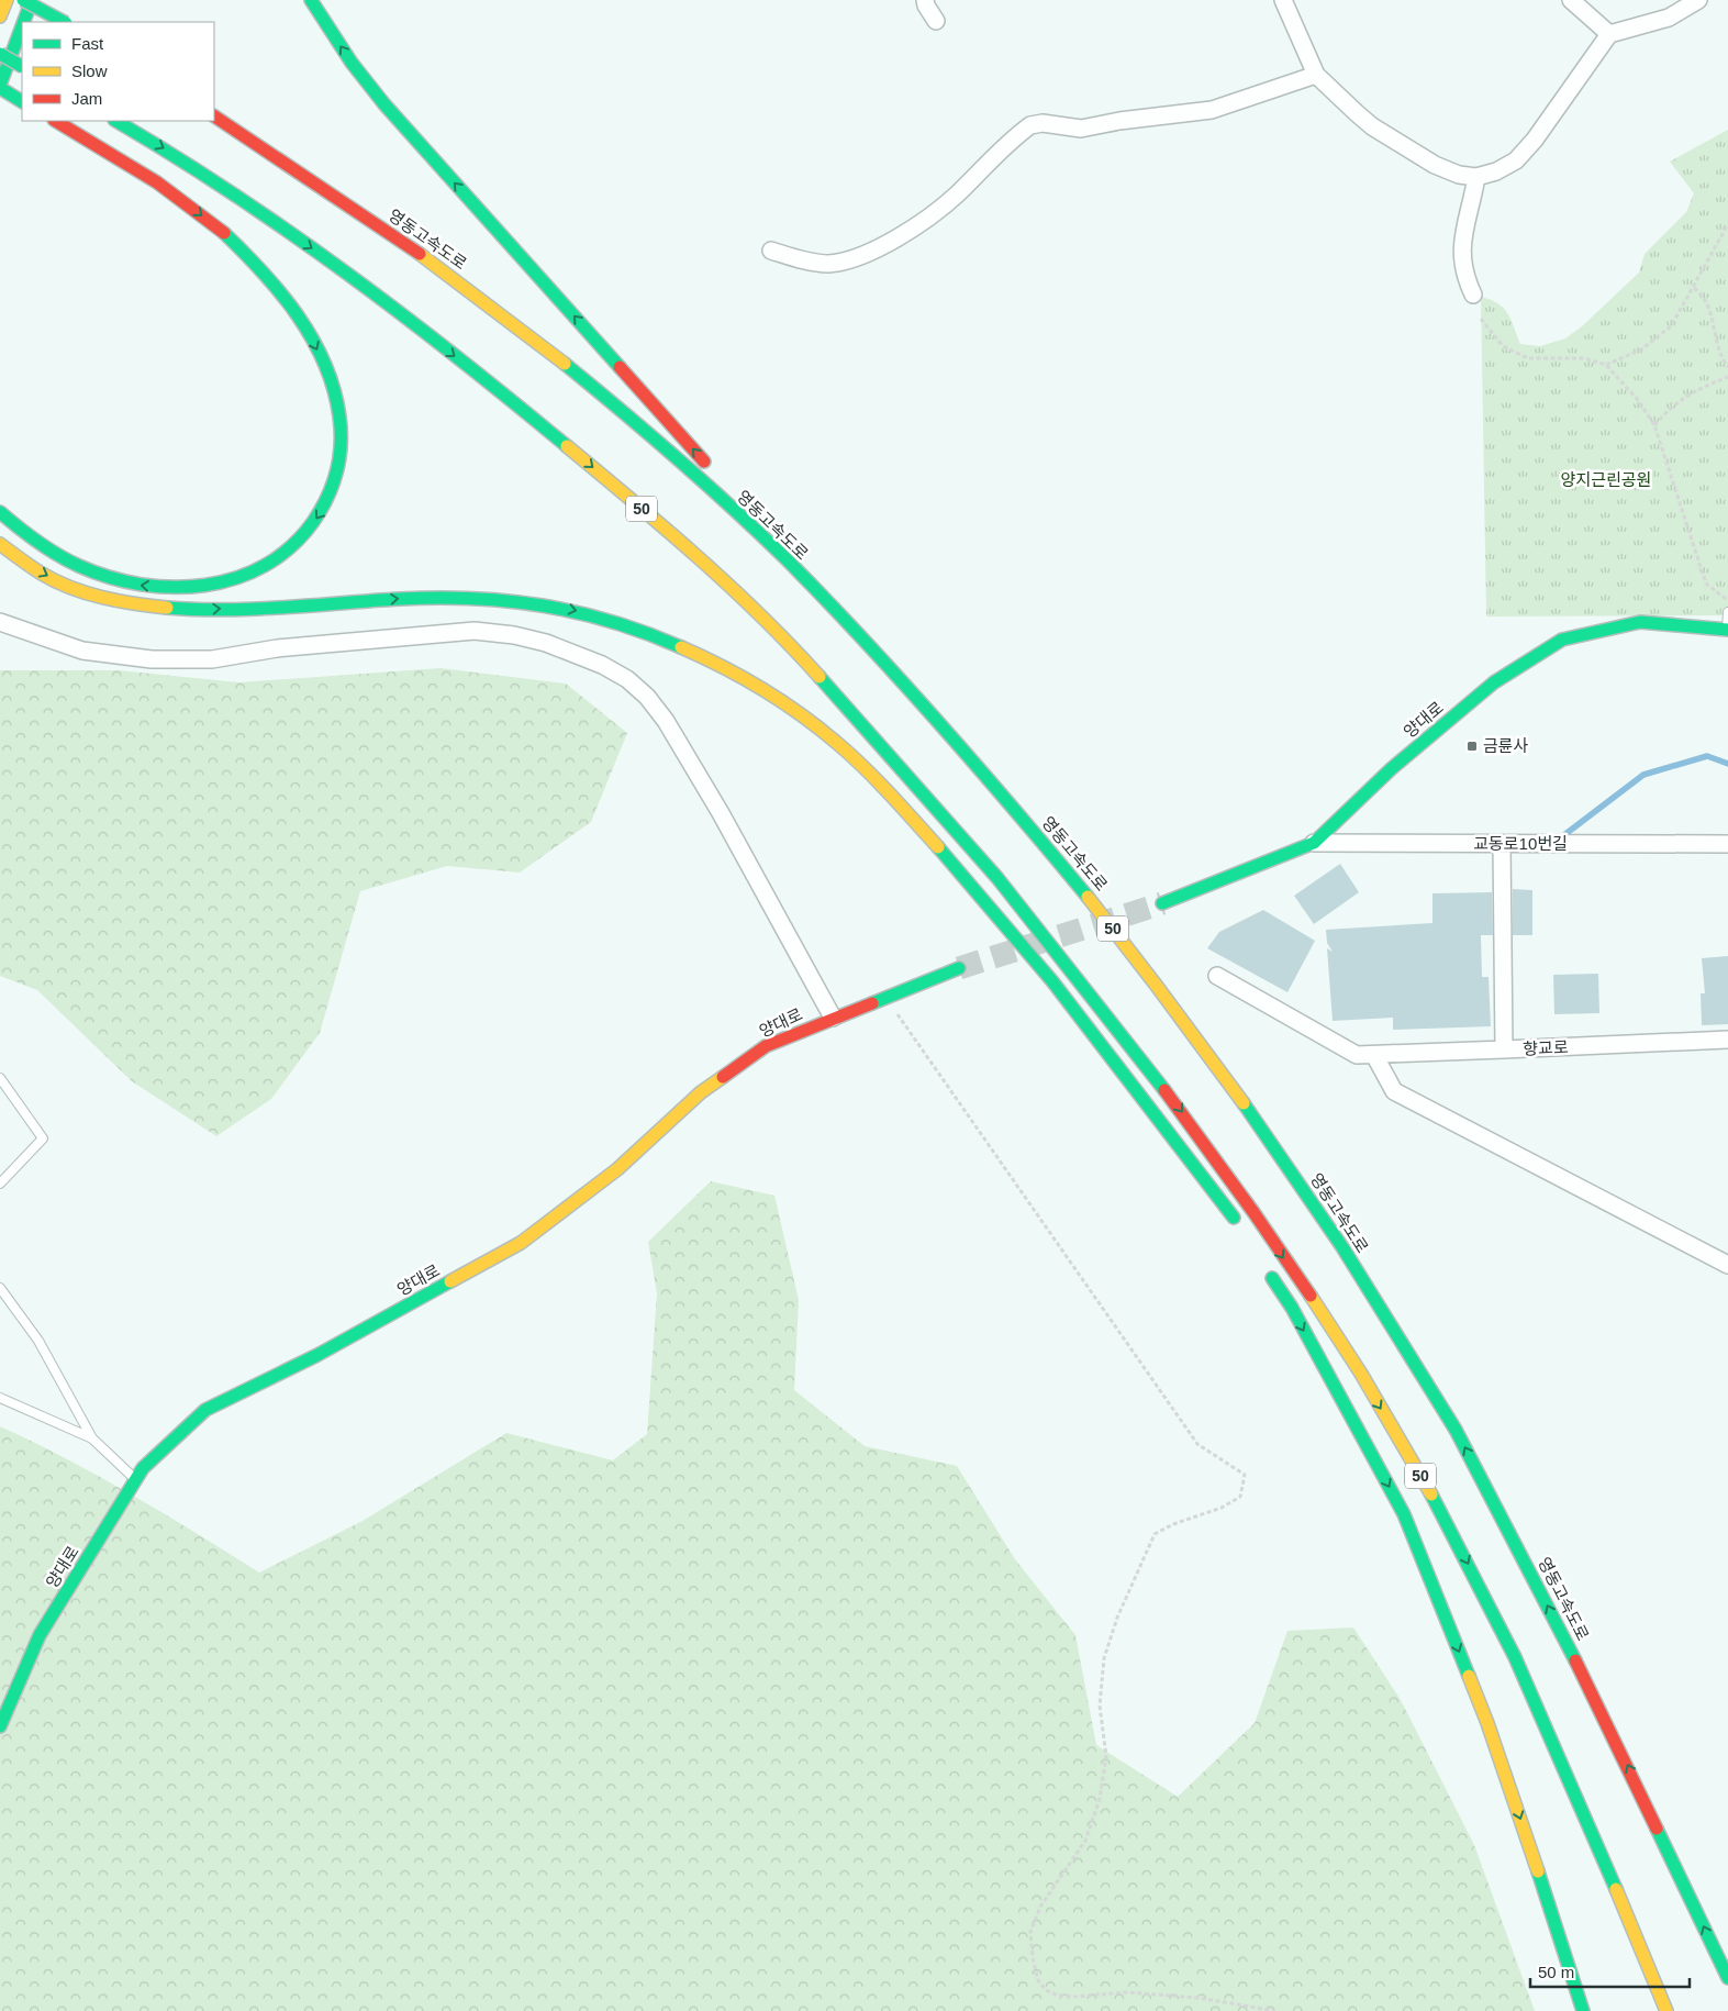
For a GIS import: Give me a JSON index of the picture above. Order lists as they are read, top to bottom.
{
  "streets": {
    "main road": ["영동고속도로", "50", "양대로"],
    "street": ["교동로10번길", "향교로"]
  },
  "crossings": [
    ["양대로", "교동로10번길"],
    ["교동로10번길", "향교로"]
  ],
  "parks": ["양지근린공원"],
  "places": {
    "transit": ["금륜사"]
  },
  "legend": ["Fast", "Slow", "Jam"],
  "scale_bar": "50 m"
}
